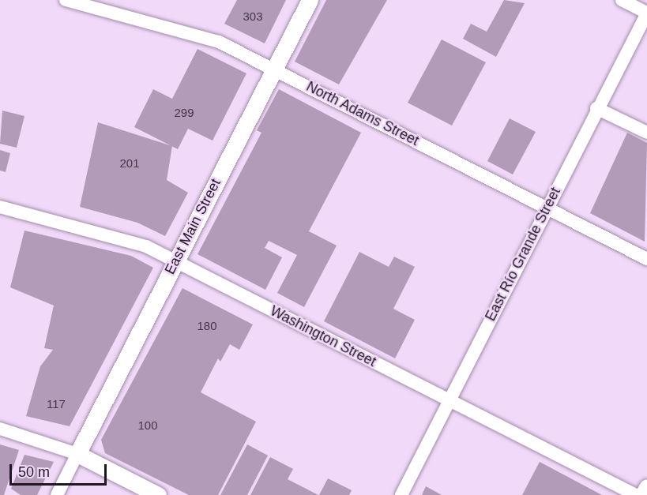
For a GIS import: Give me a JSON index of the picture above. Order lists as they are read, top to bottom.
{
  "streets": {
    "main road": ["East Main Street"],
    "street": ["North Adams Street", "East Río Grande Street", "Washington Street"]
  },
  "crossings": [
    ["North Adams Street", "East Main Street"],
    ["North Adams Street", "East Río Grande Street"],
    ["East Main Street", "Washington Street"],
    ["East Río Grande Street", "Washington Street"]
  ],
  "house_numbers": [
    "303",
    "299",
    "201",
    "180",
    "117",
    "100"
  ],
  "scale_bar": "50 m"
}
